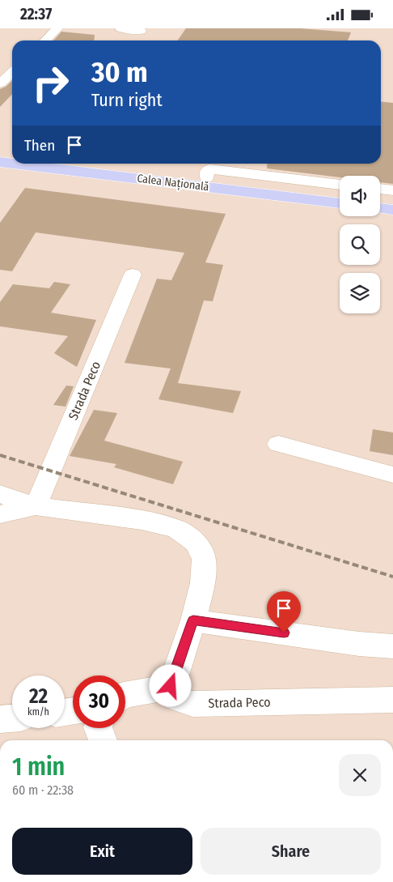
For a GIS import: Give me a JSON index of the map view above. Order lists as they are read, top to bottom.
{
  "streets": {
    "main road": ["Calea Națională"],
    "street": ["Strada Peco"]
  },
  "page": {
    "status": "22:37",
    "turn": ["30 m", "Turn right"],
    "then": "Then",
    "speed": "22 km/h",
    "limit": "30",
    "heading": ["1 min", "60 m · 22:38"],
    "buttons": ["Exit", "Share"]
  }
}
